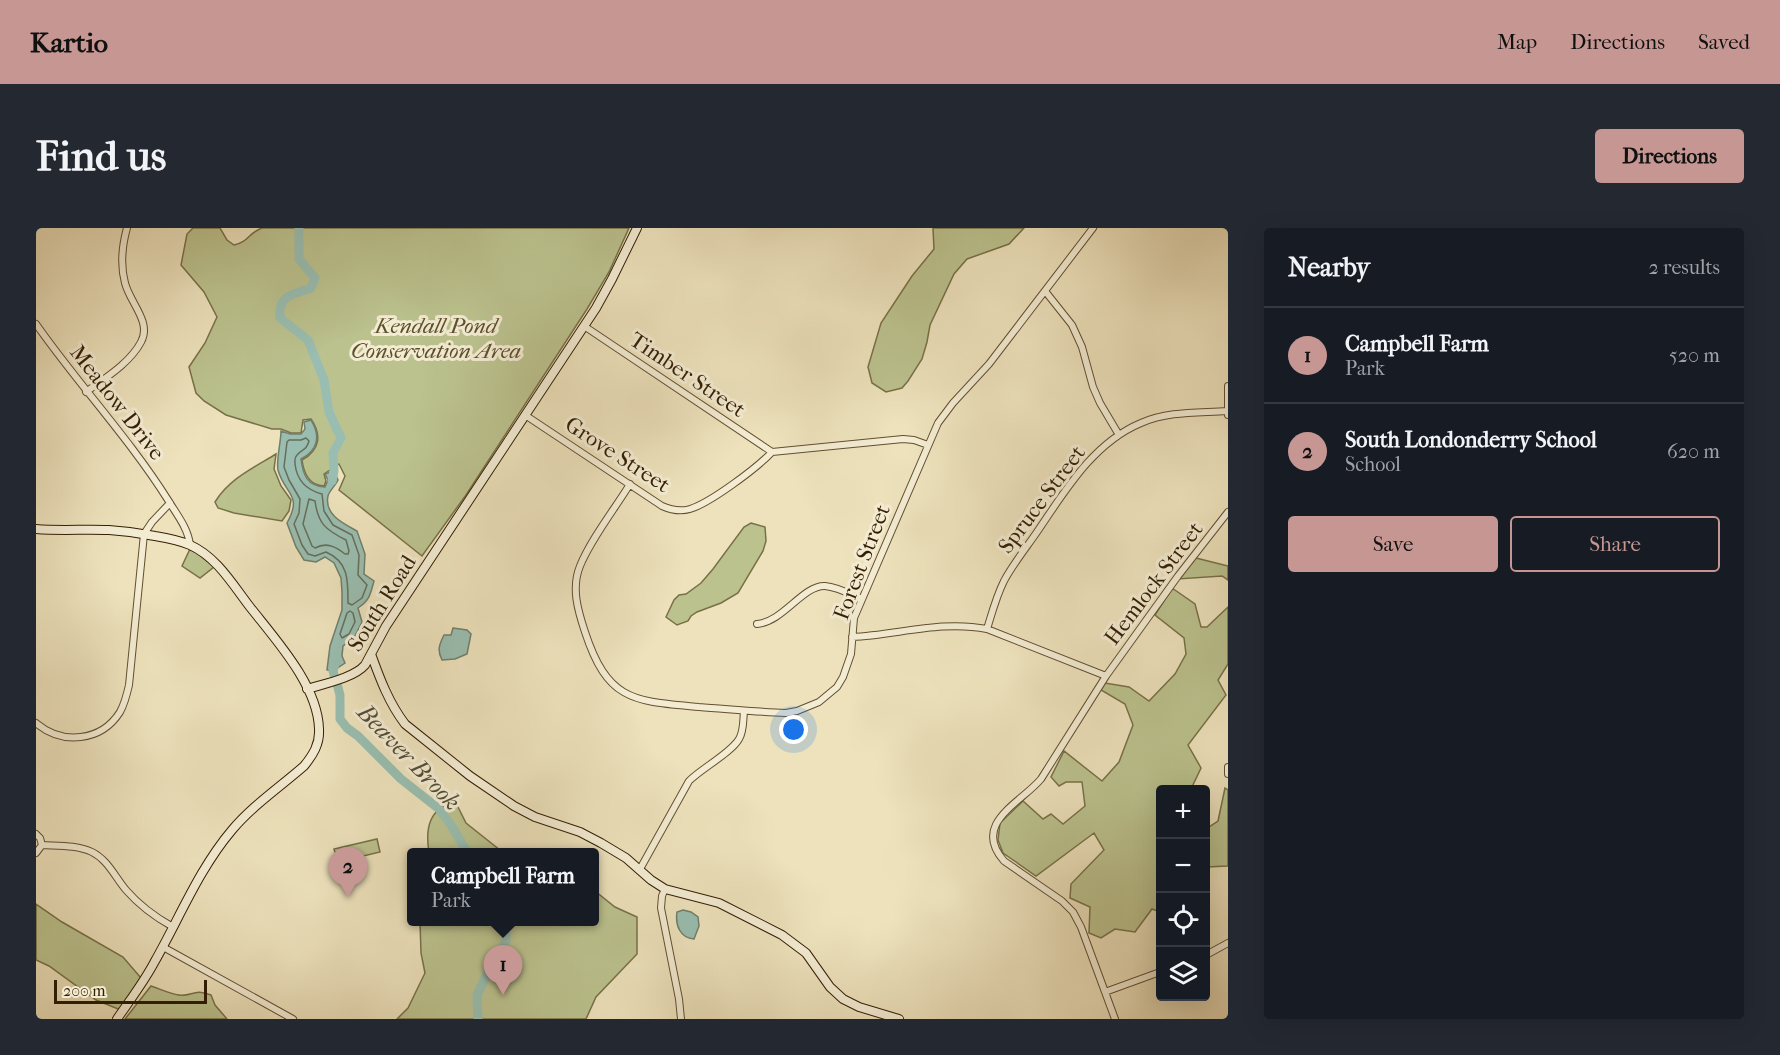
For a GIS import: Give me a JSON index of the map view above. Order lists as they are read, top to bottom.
{
  "streets": {
    "street": [
      "Timber Street",
      "Meadow Drive",
      "Grove Street",
      "Spruce Street",
      "Forest Street",
      "Hemlock Street",
      "South Road"
    ]
  },
  "crossings": [
    ["Timber Street", "Grove Street"],
    ["Timber Street", "South Road"],
    ["Grove Street", "Forest Street"],
    ["Grove Street", "South Road"]
  ],
  "water": ["Beaver Brook"],
  "parks": ["Kendall Pond Conservation Area"],
  "scale_bar": "200 m",
  "page": {
    "header": "Kartio",
    "nav": ["Map", "Directions", "Saved"],
    "buttons": [
      "Directions",
      ["Save", "Share"]
    ],
    "title": "Find us",
    "heading": ["Nearby", "2 results"],
    "list": [
      {
        "mark": "1",
        "name": "Campbell Farm",
        "note": "Park",
        "value": "520 m"
      },
      {
        "mark": "2",
        "name": "South Londonderry School",
        "note": "School",
        "value": "620 m"
      }
    ],
    "map_buttons": ["+", "−"],
    "pins": ["2", "1"],
    "popup": ["Campbell Farm", "Park"],
    "scale": "200 m"
  }
}
